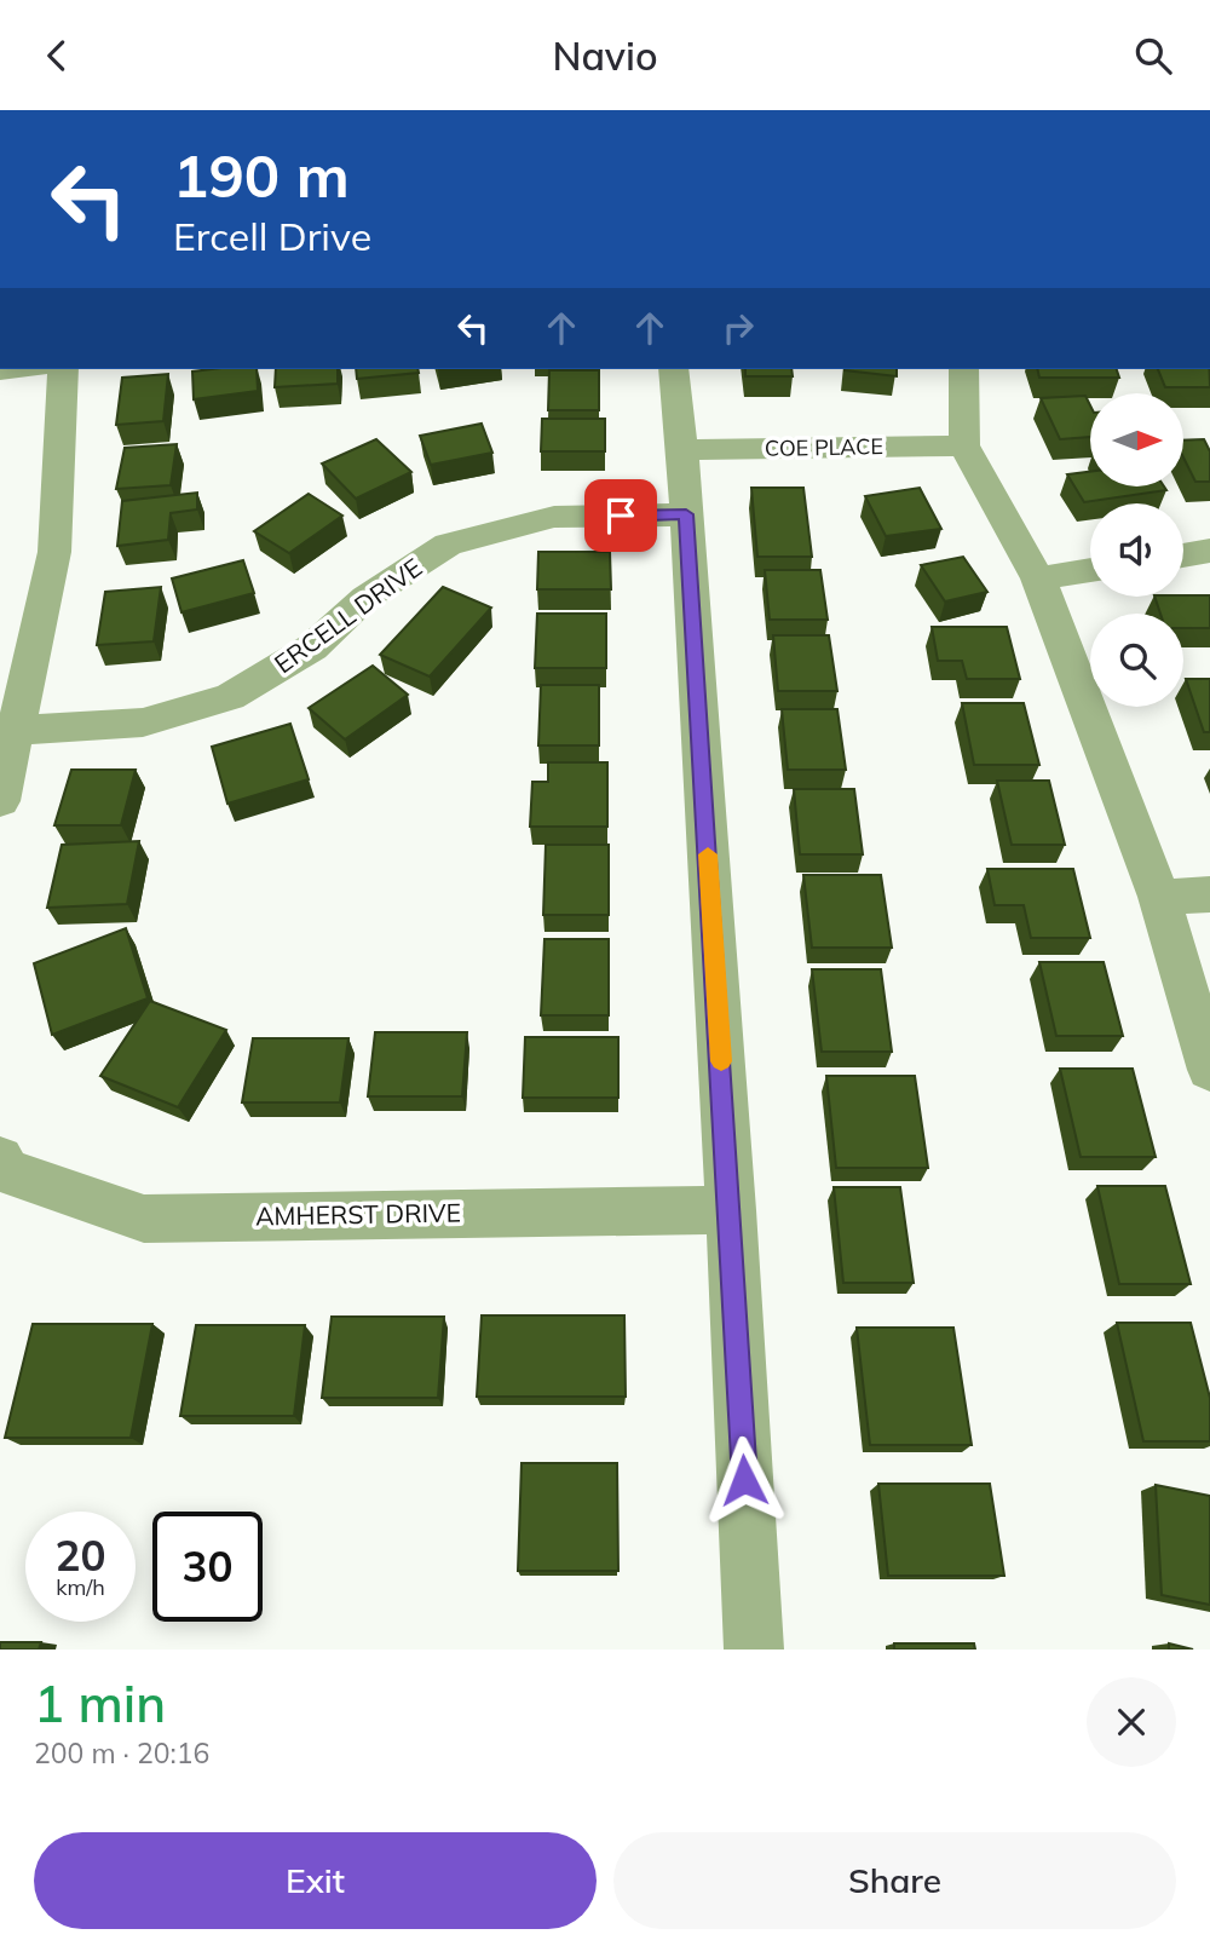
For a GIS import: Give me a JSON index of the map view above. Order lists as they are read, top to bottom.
{
  "streets": {
    "street": ["COE PLACE", "ERCELL DRIVE", "AMHERST DRIVE"]
  },
  "north": "right",
  "page": {
    "header": "Navio",
    "turn": ["190 m", "Ercell Drive"],
    "speed": "20 km/h",
    "limit": "30",
    "heading": ["1 min", "200 m · 20:16"],
    "buttons": ["Exit", "Share"]
  }
}
